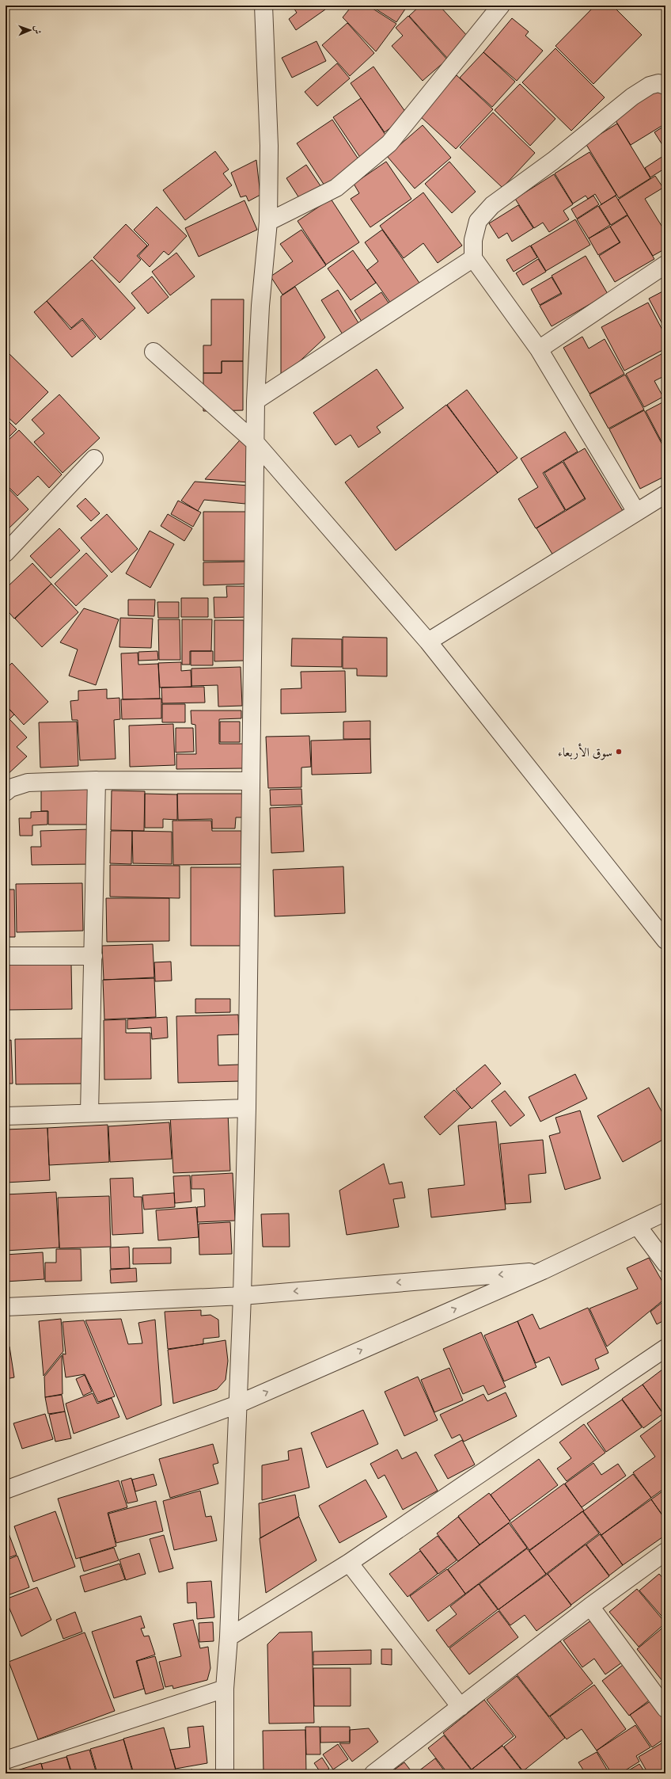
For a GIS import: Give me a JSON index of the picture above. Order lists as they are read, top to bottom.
{
  "places": ["سوق الأربعاء"],
  "north": "right"
}
